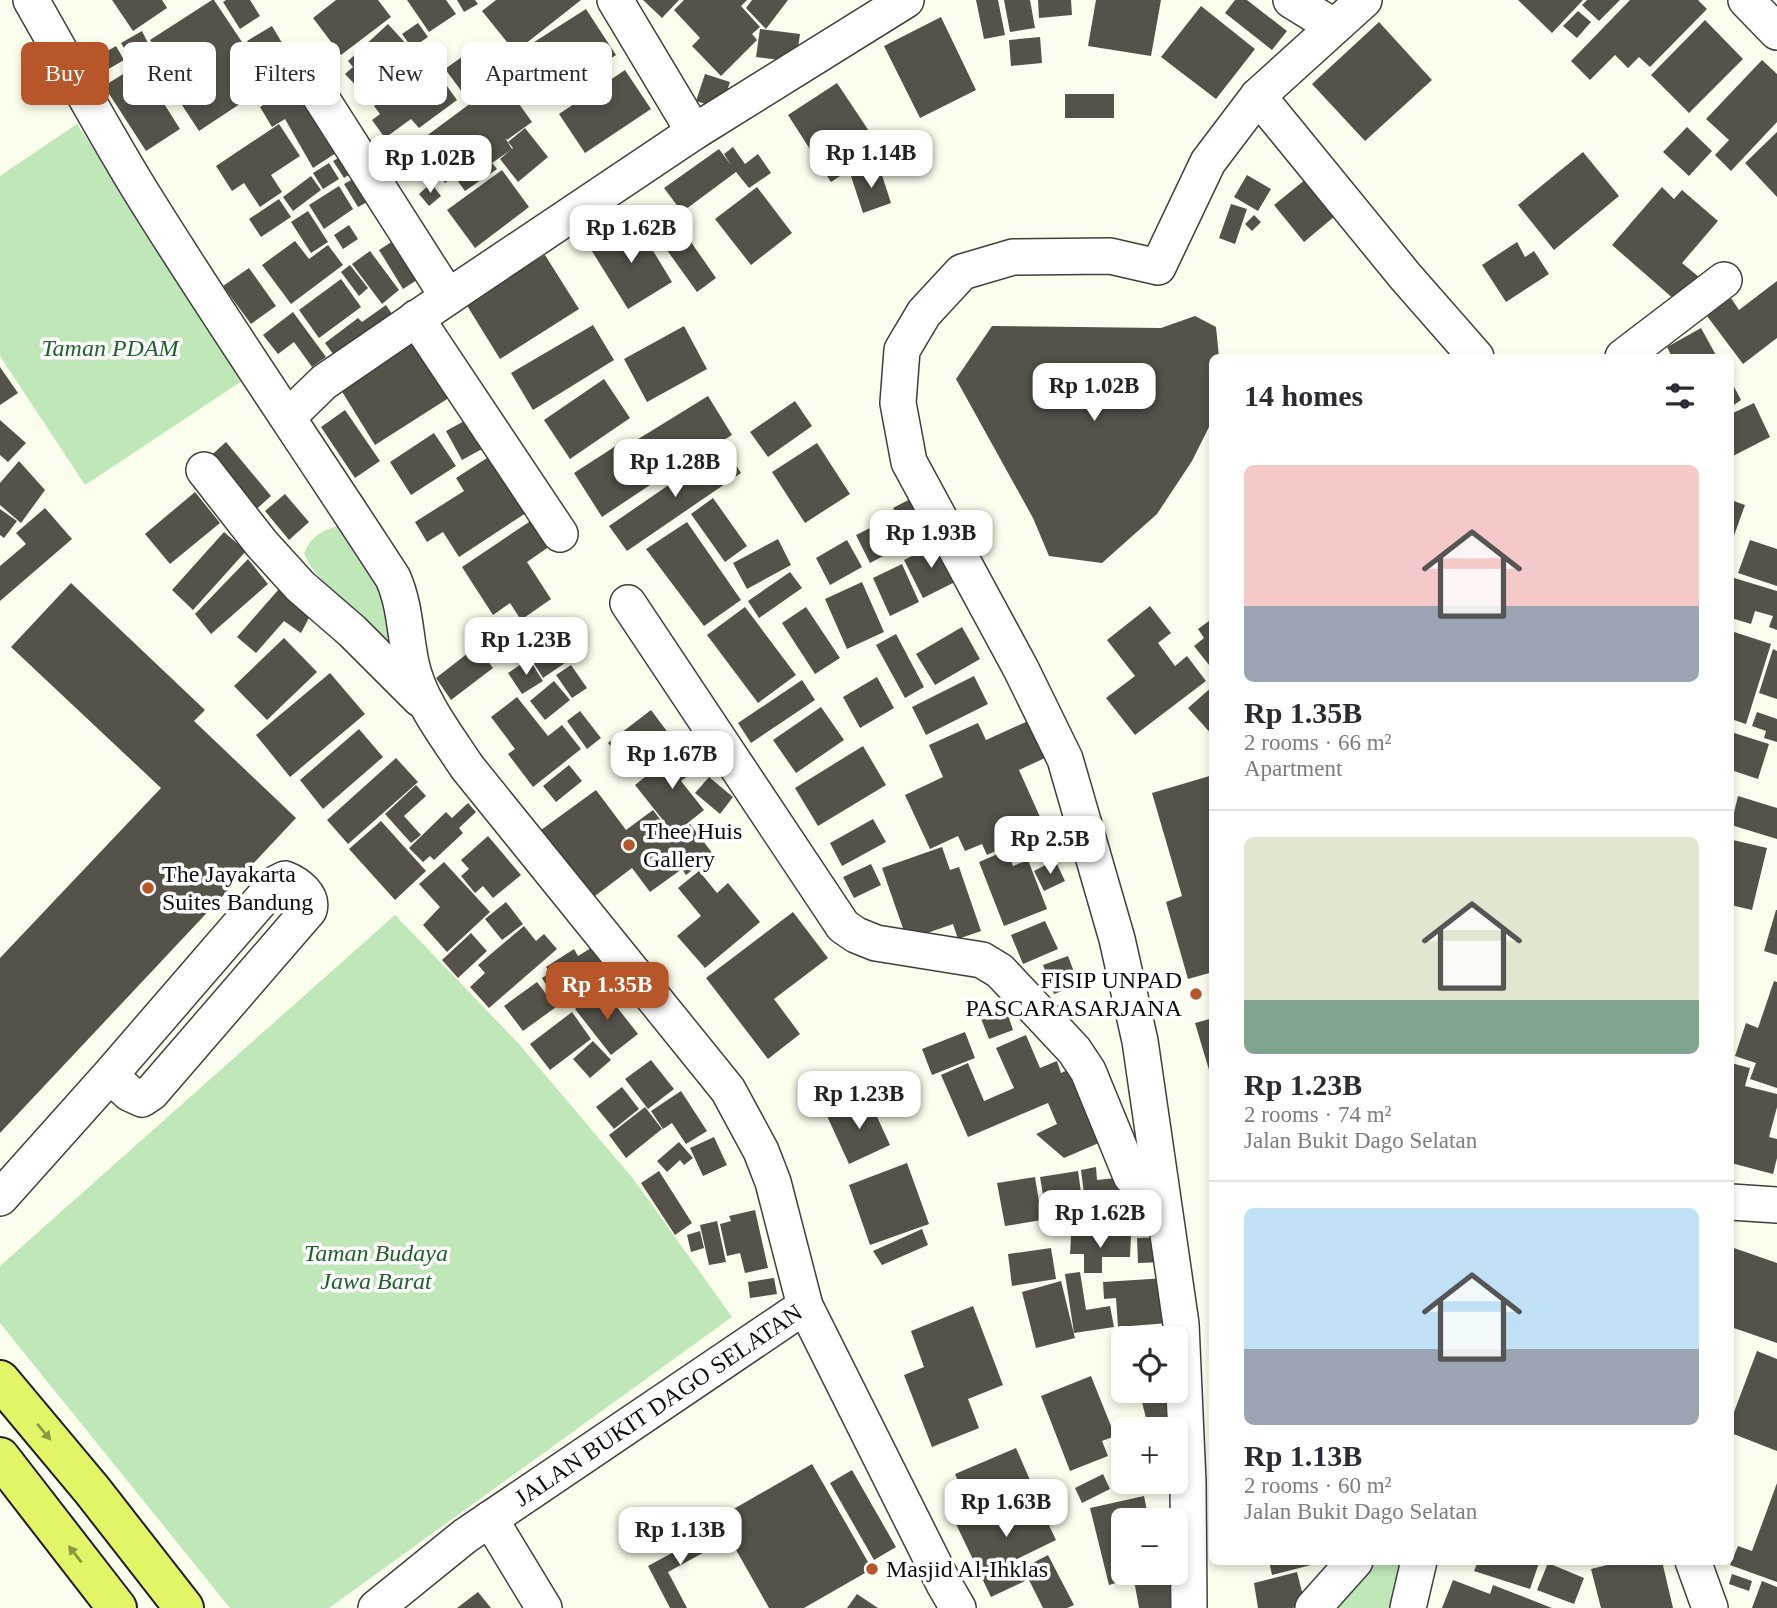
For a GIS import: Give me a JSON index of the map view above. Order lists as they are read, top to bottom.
{
  "streets": {
    "street": ["JALAN BUKIT DAGO SELATAN"]
  },
  "parks": ["Taman PDAM", "Taman Budaya Jawa Barat"],
  "places": [
    "Thee Huis Gallery",
    "The Jayakarta Suites Bandung",
    "FISIP UNPAD PASCARASARJANA",
    "Masjid Al-Ihklas"
  ],
  "page": {
    "chip": [
      "Buy",
      "Rent",
      "Filters",
      "New",
      "Apartment"
    ],
    "price": [
      "Rp 1.14B",
      "Rp 1.02B",
      "Rp 1.62B",
      "Rp 1.02B",
      "Rp 1.28B",
      "Rp 1.93B",
      "Rp 1.23B",
      "Rp 1.67B",
      "Rp 2.5B",
      "Rp 1.35B",
      "Rp 1.23B",
      "Rp 1.62B",
      "Rp 1.63B",
      "Rp 1.13B"
    ],
    "heading": "14 homes",
    "list": [
      {
        "name": "Rp 1.35B",
        "note": "2 rooms · 66 m² · Apartment"
      },
      {
        "name": "Rp 1.23B",
        "note": "2 rooms · 74 m² · Jalan Bukit Dago Selatan"
      },
      {
        "name": "Rp 1.13B",
        "note": "2 rooms · 60 m² · Jalan Bukit Dago Selatan"
      }
    ],
    "map_buttons": ["+", "−"]
  }
}
